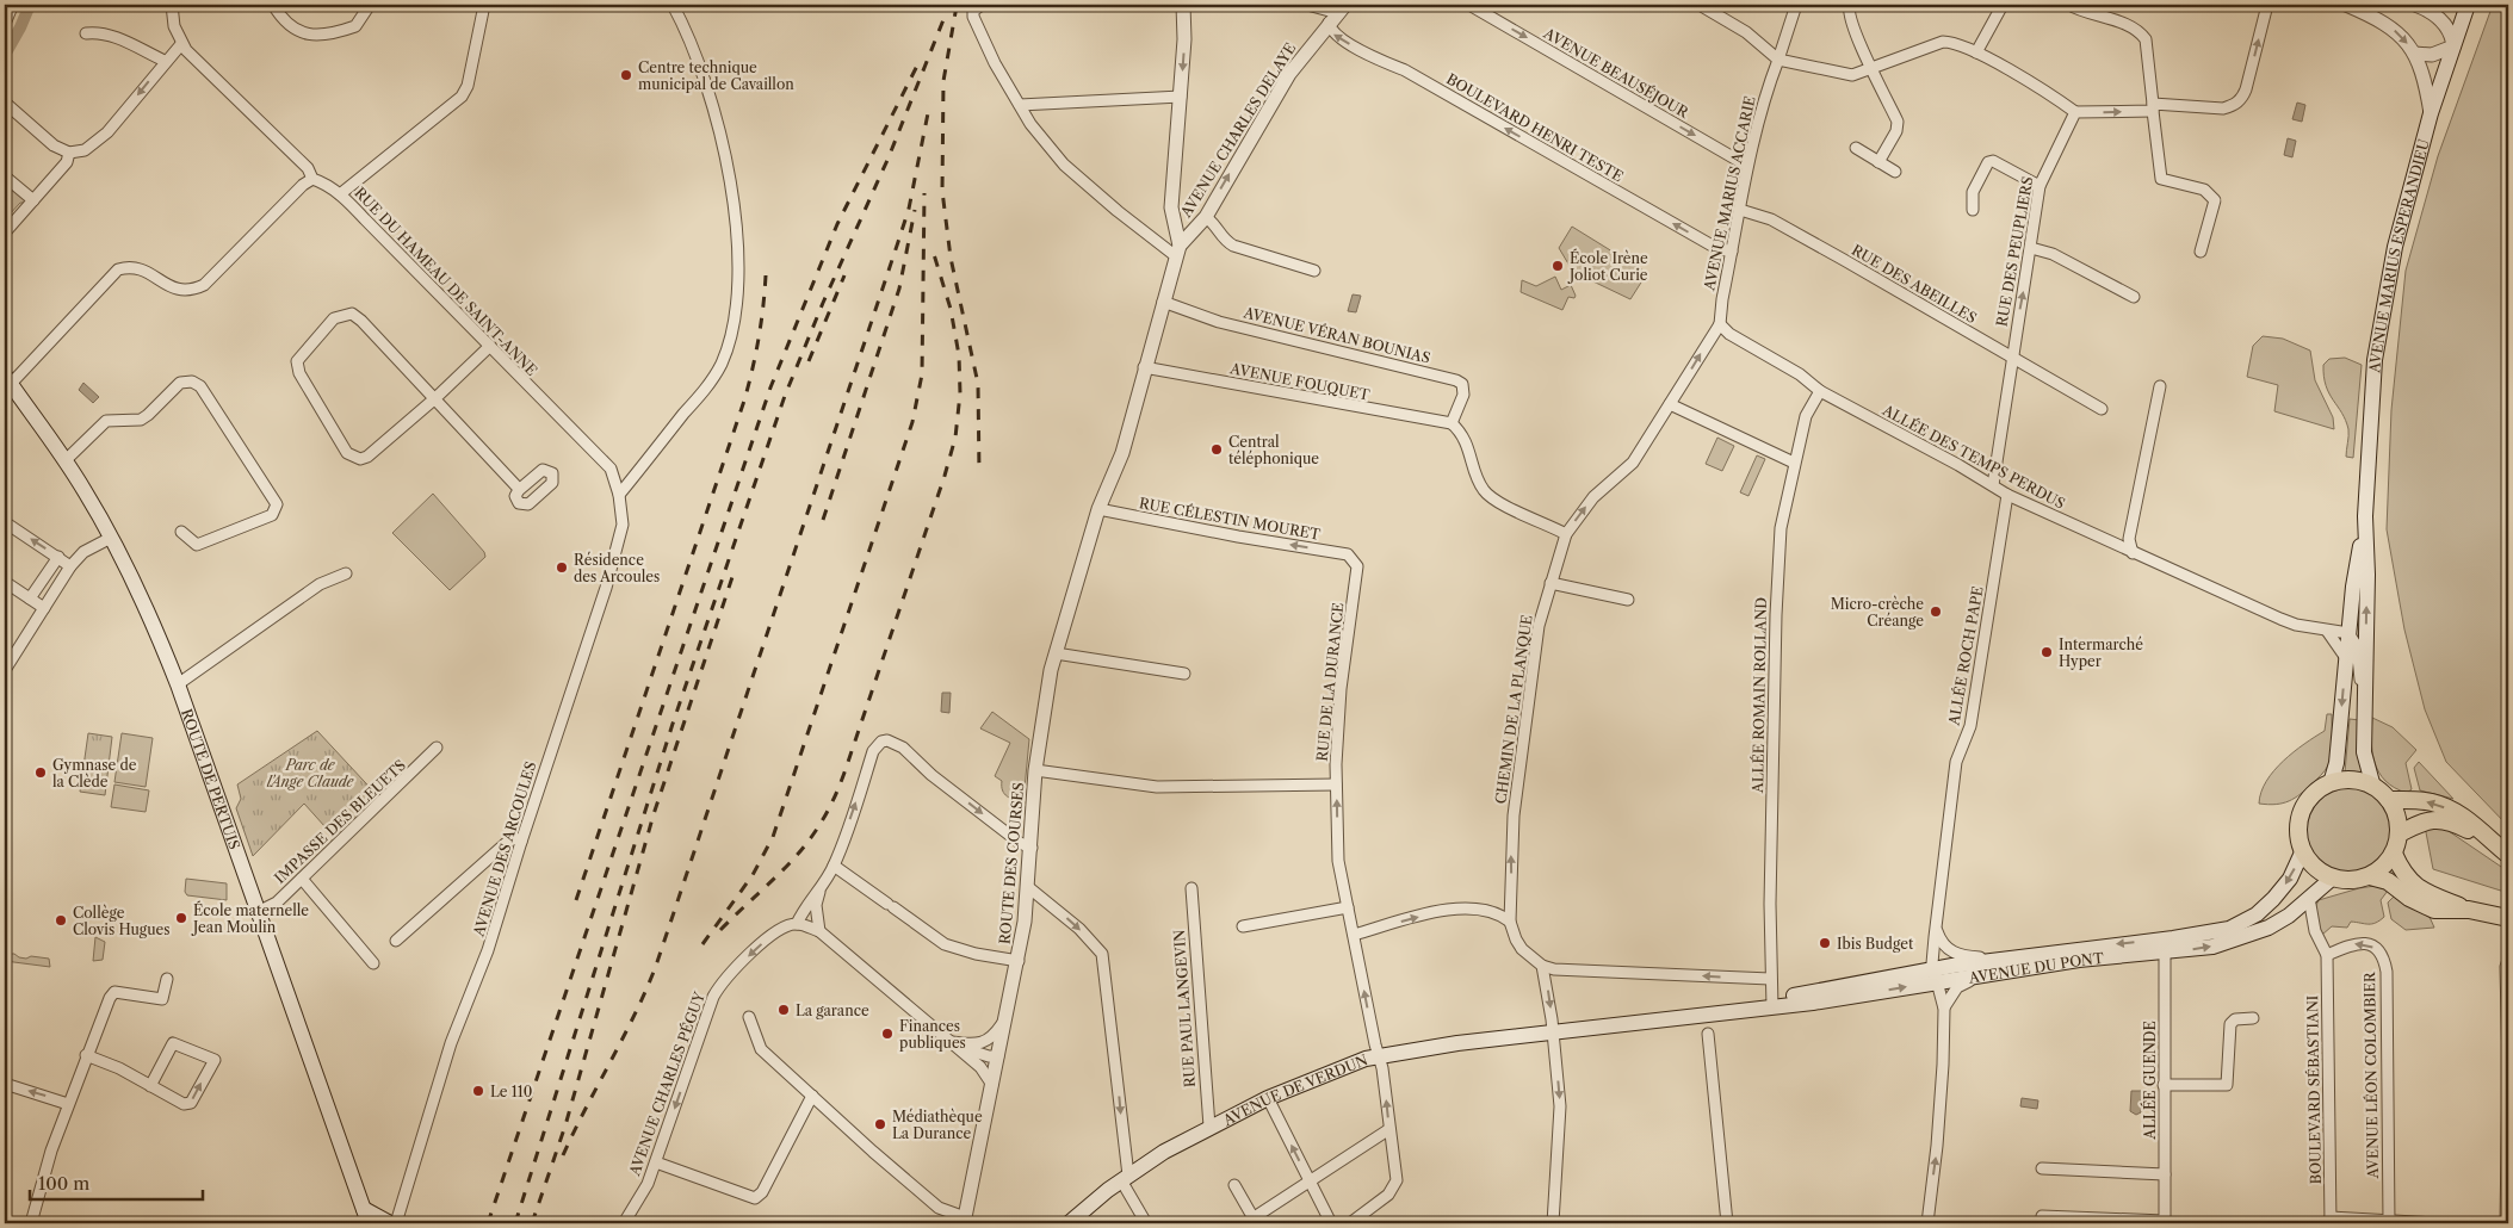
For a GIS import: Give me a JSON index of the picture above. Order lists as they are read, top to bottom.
{
  "streets": {
    "main road": [
      "AVENUE MARIUS ESPERANDIEU",
      "ROUTE DE PERTUIS",
      "AVENUE DU PONT",
      "AVENUE DE VERDUN"
    ],
    "street": [
      "AVENUE BEAUSÉJOUR",
      "BOULEVARD HENRI TESTE",
      "AVENUE CHARLES DELAYE",
      "AVENUE MARIUS ACCARIE",
      "RUE DES PEUPLIERS",
      "RUE DU HAMEAU DE SAINT-ANNE",
      "RUE DES ABEILLES",
      "AVENUE VÉRAN BOUNIAS",
      "AVENUE FOUQUET",
      "ALLÉE DES TEMPS PERDUS",
      "RUE CÉLESTIN MOURET",
      "ALLÉE ROCH PAPE",
      "RUE DE LA DURANCE",
      "ALLÉE ROMAIN ROLLAND",
      "CHEMIN DE LA PLANQUE",
      "IMPASSE DES BLEUETS",
      "AVENUE DES ARCOULES",
      "ROUTE DES COURSES",
      "RUE PAUL LANGEVIN",
      "AVENUE LÉON COLOMBIER",
      "ALLÉE GUENDE",
      "AVENUE CHARLES PÉGUY",
      "BOULEVARD SÉBASTIANI"
    ]
  },
  "crossings": [
    ["AVENUE BEAUSÉJOUR", "AVENUE MARIUS ACCARIE"],
    ["BOULEVARD HENRI TESTE", "AVENUE CHARLES DELAYE"],
    ["BOULEVARD HENRI TESTE", "AVENUE MARIUS ACCARIE"],
    ["AVENUE CHARLES DELAYE", "ROUTE DES COURSES"],
    ["AVENUE MARIUS ACCARIE", "RUE DES ABEILLES"],
    ["AVENUE MARIUS ACCARIE", "ALLÉE DES TEMPS PERDUS"],
    ["AVENUE MARIUS ACCARIE", "CHEMIN DE LA PLANQUE"],
    ["RUE DES PEUPLIERS", "RUE DES ABEILLES"],
    ["RUE DES PEUPLIERS", "ALLÉE DES TEMPS PERDUS"],
    ["AVENUE MARIUS ESPERANDIEU", "ALLÉE DES TEMPS PERDUS"],
    ["AVENUE MARIUS ESPERANDIEU", "AVENUE DU PONT"],
    ["RUE DU HAMEAU DE SAINT-ANNE", "AVENUE DES ARCOULES"],
    ["AVENUE VÉRAN BOUNIAS", "AVENUE FOUQUET"],
    ["AVENUE VÉRAN BOUNIAS", "ROUTE DES COURSES"],
    ["AVENUE FOUQUET", "ROUTE DES COURSES"],
    ["ALLÉE DES TEMPS PERDUS", "ALLÉE ROCH PAPE"],
    ["ALLÉE DES TEMPS PERDUS", "ALLÉE ROMAIN ROLLAND"],
    ["ALLÉE DES TEMPS PERDUS", "CHEMIN DE LA PLANQUE"],
    ["RUE CÉLESTIN MOURET", "RUE DE LA DURANCE"],
    ["RUE CÉLESTIN MOURET", "ROUTE DES COURSES"],
    ["ALLÉE ROCH PAPE", "AVENUE DU PONT"],
    ["RUE DE LA DURANCE", "AVENUE DE VERDUN"],
    ["ALLÉE ROMAIN ROLLAND", "AVENUE DU PONT"],
    ["ROUTE DE PERTUIS", "IMPASSE DES BLEUETS"],
    ["ROUTE DE PERTUIS", "AVENUE DES ARCOULES"],
    ["AVENUE DU PONT", "ALLÉE GUENDE"],
    ["AVENUE DU PONT", "AVENUE DE VERDUN"],
    ["RUE PAUL LANGEVIN", "AVENUE DE VERDUN"],
    ["AVENUE LÉON COLOMBIER", "BOULEVARD SÉBASTIANI"]
  ],
  "one_way": [
    "AVENUE BEAUSÉJOUR",
    "BOULEVARD HENRI TESTE",
    "AVENUE CHARLES DELAYE",
    "RUE CÉLESTIN MOURET",
    "RUE DE LA DURANCE",
    "CHEMIN DE LA PLANQUE",
    "AVENUE LÉON COLOMBIER",
    "AVENUE CHARLES PÉGUY"
  ],
  "parks": ["Parc de l'Ange Claude"],
  "places": [
    "Centre technique municipal de Cavaillon",
    "École Irène Joliot Curie",
    "Central téléphonique",
    "Résidence des Arcoules",
    "Micro-crèche Créange",
    "Intermarché Hyper",
    "Gymnase de la Clède",
    "École maternelle Jean Moulin",
    "Collège Clovis Hugues",
    "Ibis Budget",
    "La garance",
    "Finances publiques",
    "Le 110",
    "Médiathèque La Durance"
  ],
  "scale_bar": "100 m"
}
